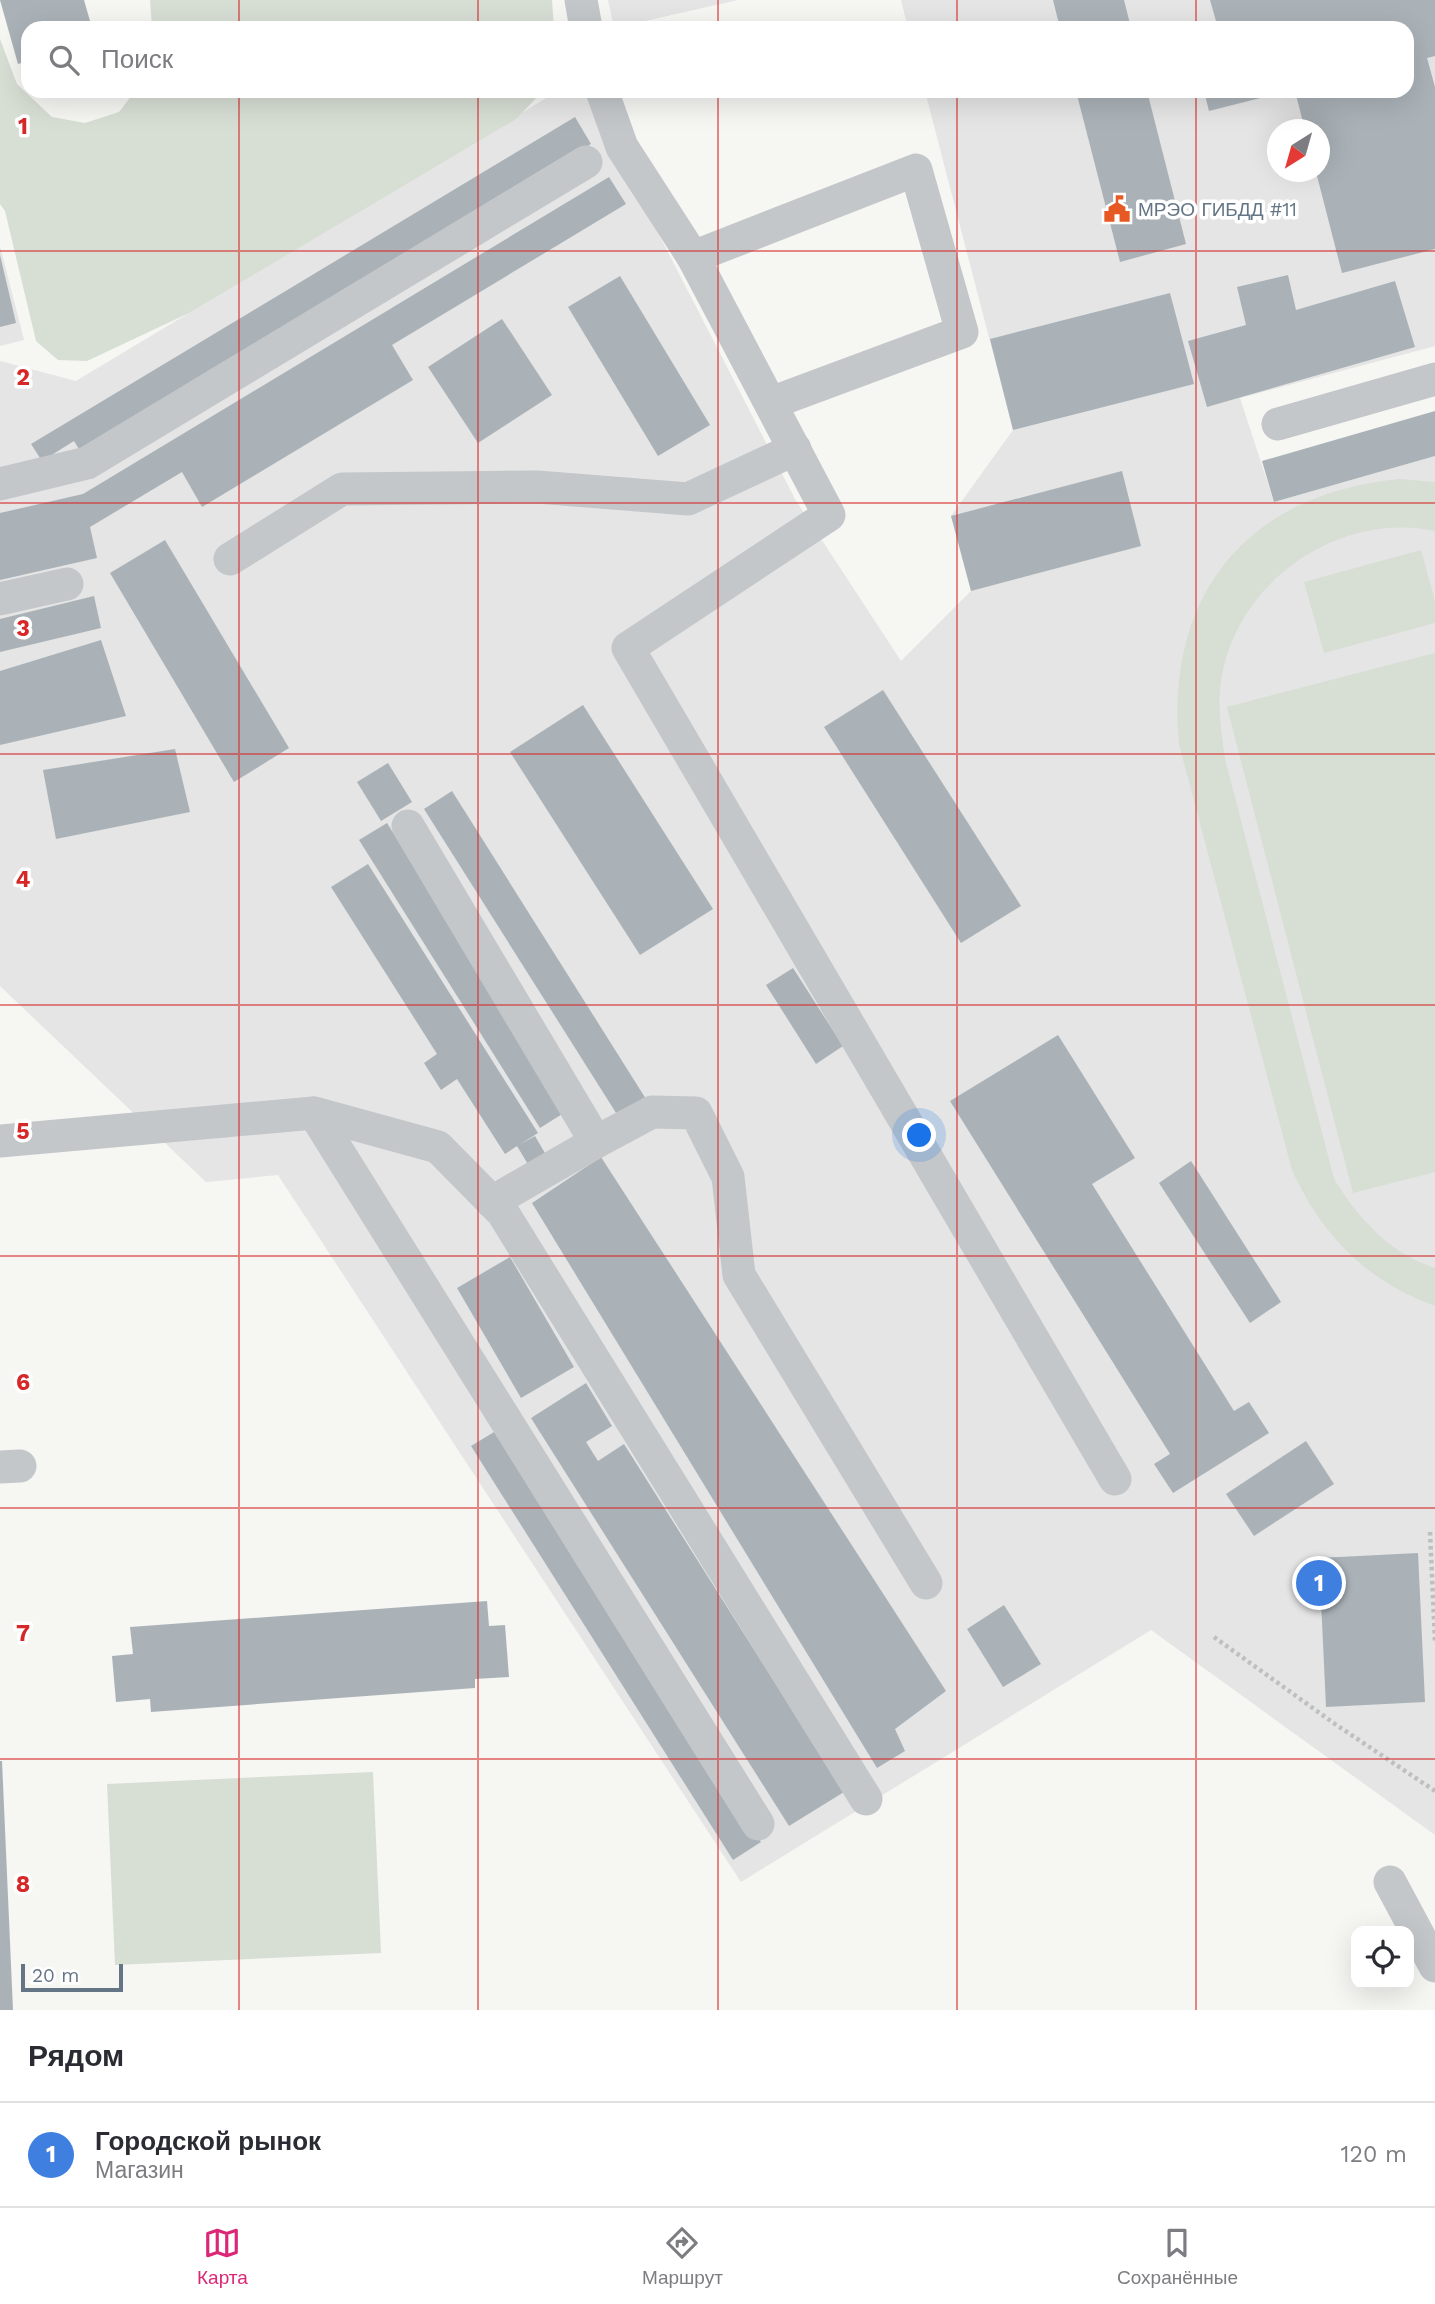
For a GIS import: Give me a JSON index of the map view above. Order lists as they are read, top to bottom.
{
  "places": {
    "public building": ["МРЭО ГИБДД #11"]
  },
  "scale_bar": "20 m",
  "north": "bottom left",
  "page": {
    "search": "Поиск",
    "pins": "1",
    "scale": "20 m",
    "heading": "Рядом",
    "list": [
      {
        "mark": "1",
        "name": "Городской рынок",
        "note": "Магазин",
        "value": "120 m"
      }
    ],
    "nav": ["Карта", "Маршрут", "Сохранённые"]
  },
  "grid": {
    "rows": [
      "1",
      "2",
      "3",
      "4",
      "5",
      "6",
      "7",
      "8"
    ]
  }
}
